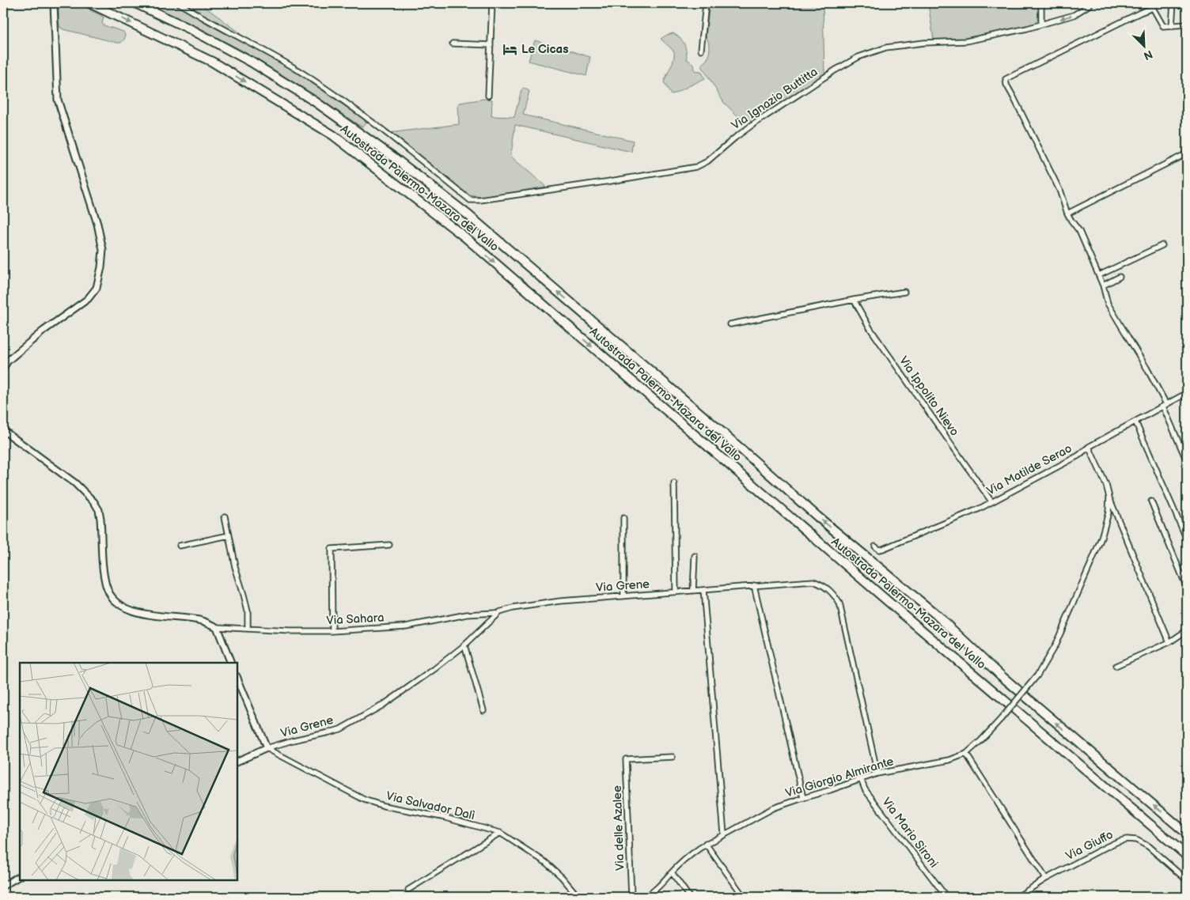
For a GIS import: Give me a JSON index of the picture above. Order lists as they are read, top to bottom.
{
  "streets": {
    "highway": ["Autostrada Palermo-Mazara del Vallo"],
    "street": [
      "Via Ignazio Buttitta",
      "Via Ippolito Nievo",
      "Via Matilde Serao",
      "Via Grene",
      "Via Sahara",
      "Via Giorgio Almirante",
      "Via Salvador Dalì",
      "Via delle Azalee",
      "Via Mario Sironi",
      "Via Giuffo"
    ]
  },
  "crossings": [
    ["Via Ippolito Nievo", "Via Matilde Serao"],
    ["Via Grene", "Via Giorgio Almirante"],
    ["Via Grene", "Via Salvador Dalì"],
    ["Via Giorgio Almirante", "Via Mario Sironi"]
  ],
  "places": {
    "hotel": ["Le Cicas"]
  },
  "north": "bottom right"
}
